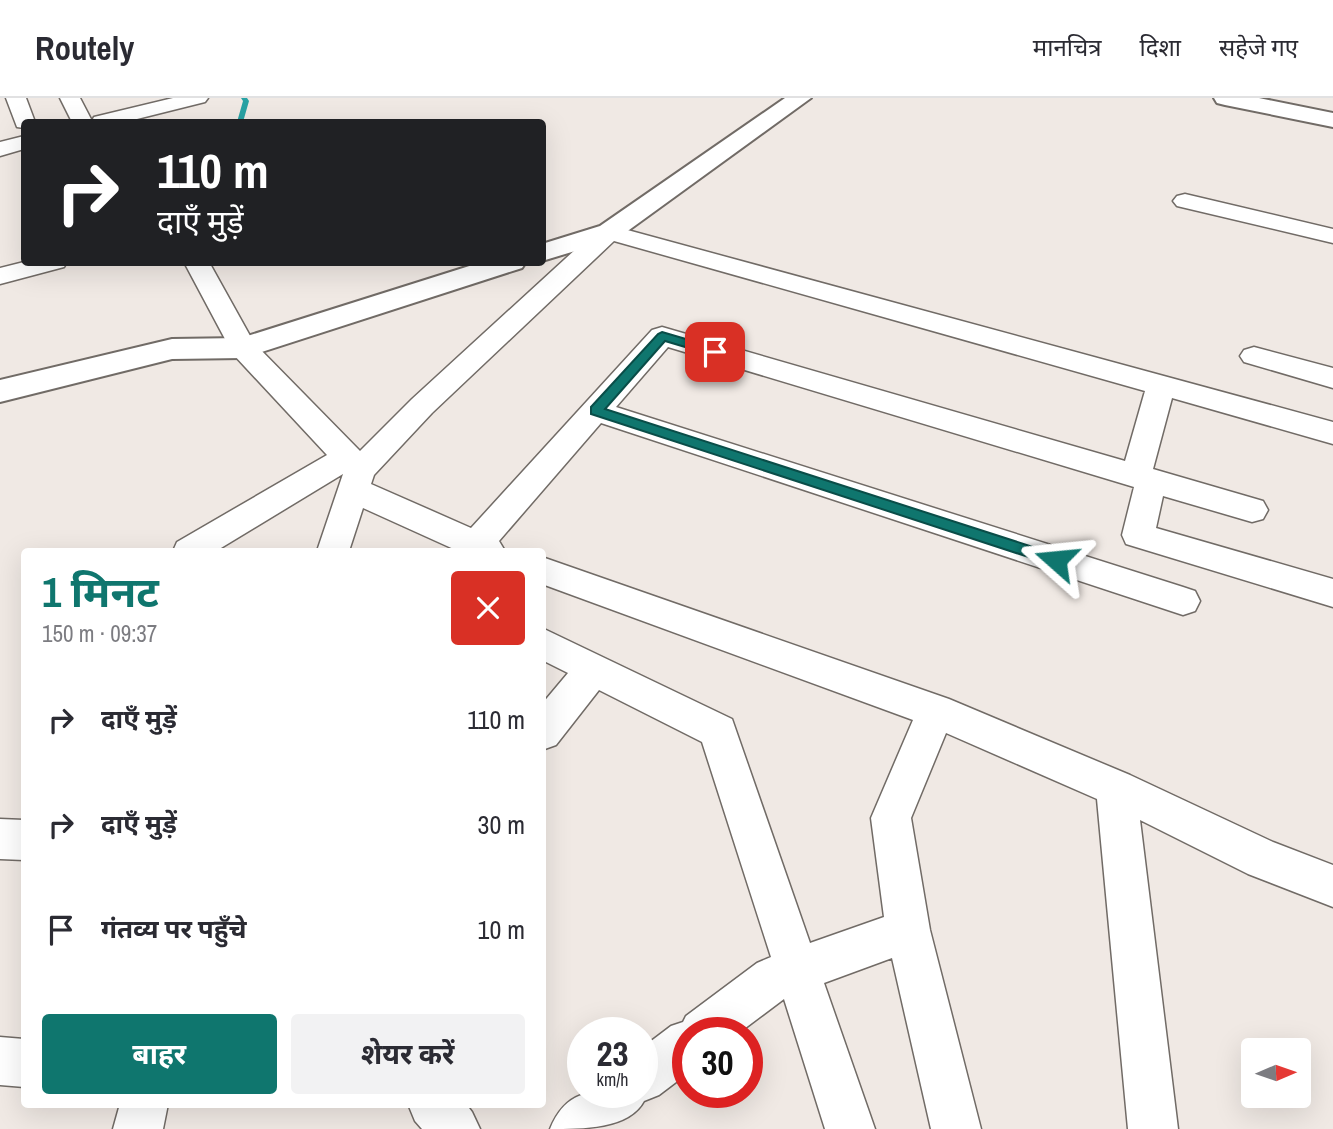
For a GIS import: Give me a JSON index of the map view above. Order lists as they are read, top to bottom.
{
  "north": "right",
  "page": {
    "header": "Routely",
    "nav": ["मानचित्र", "दिशा", "सहेजे गए"],
    "turn": ["110 m", "दाएँ मुड़ें"],
    "heading": ["1 मिनट", "150 m · 09:37"],
    "list": [
      {
        "name": "दाएँ मुड़ें",
        "value": "110 m"
      },
      {
        "name": "दाएँ मुड़ें",
        "value": "30 m"
      },
      {
        "name": "गंतव्य पर पहुँचे",
        "value": "10 m"
      }
    ],
    "buttons": ["बाहर", "शेयर करें"],
    "speed": "23 km/h",
    "limit": "30"
  }
}
